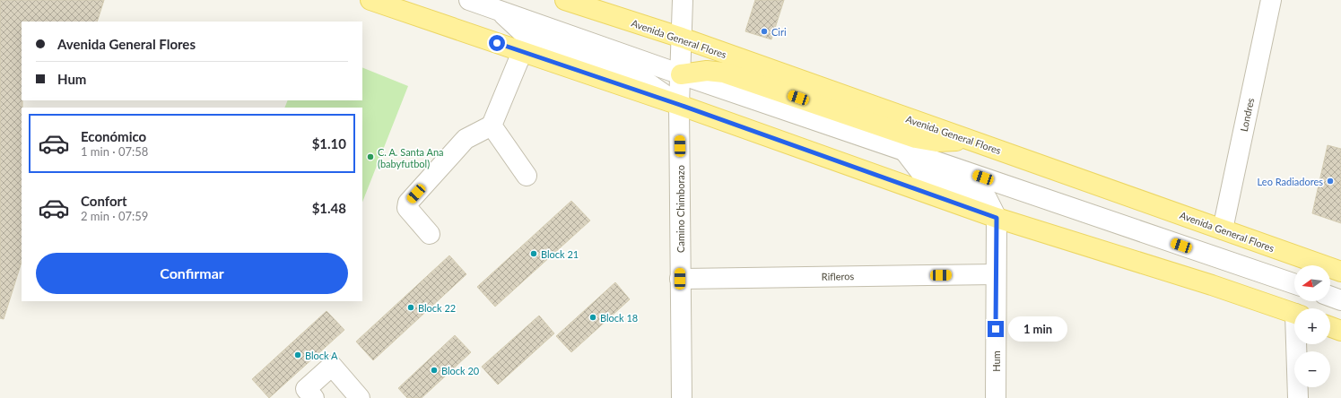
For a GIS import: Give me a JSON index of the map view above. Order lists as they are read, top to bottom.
{
  "streets": {
    "main road": ["Avenida General Flores"],
    "street": [
      "Londres",
      "Camino Chimborazo",
      "Rifleros",
      "Hum"
    ]
  },
  "crossings": [
    ["Avenida General Flores", "Londres"],
    ["Avenida General Flores", "Camino Chimborazo"],
    ["Camino Chimborazo", "Rifleros"],
    ["Rifleros", "Hum"]
  ],
  "places": [
    "Ciri",
    "C. A. Santa Ana (babyfutbol)",
    "Leo Radiadores",
    "Block 21",
    "Block 22",
    "Block 18",
    "Block A",
    "Block 20"
  ],
  "north": "left",
  "page": {
    "banner": ["Avenida General Flores", "Hum"],
    "list": [
      {
        "name": "Económico",
        "note": "1 min · 07:58",
        "value": "$1.10"
      },
      {
        "name": "Confort",
        "note": "2 min · 07:59",
        "value": "$1.48"
      }
    ],
    "buttons": "Confirmar",
    "map_buttons": ["+", "−"],
    "bubble": "1 min"
  }
}
